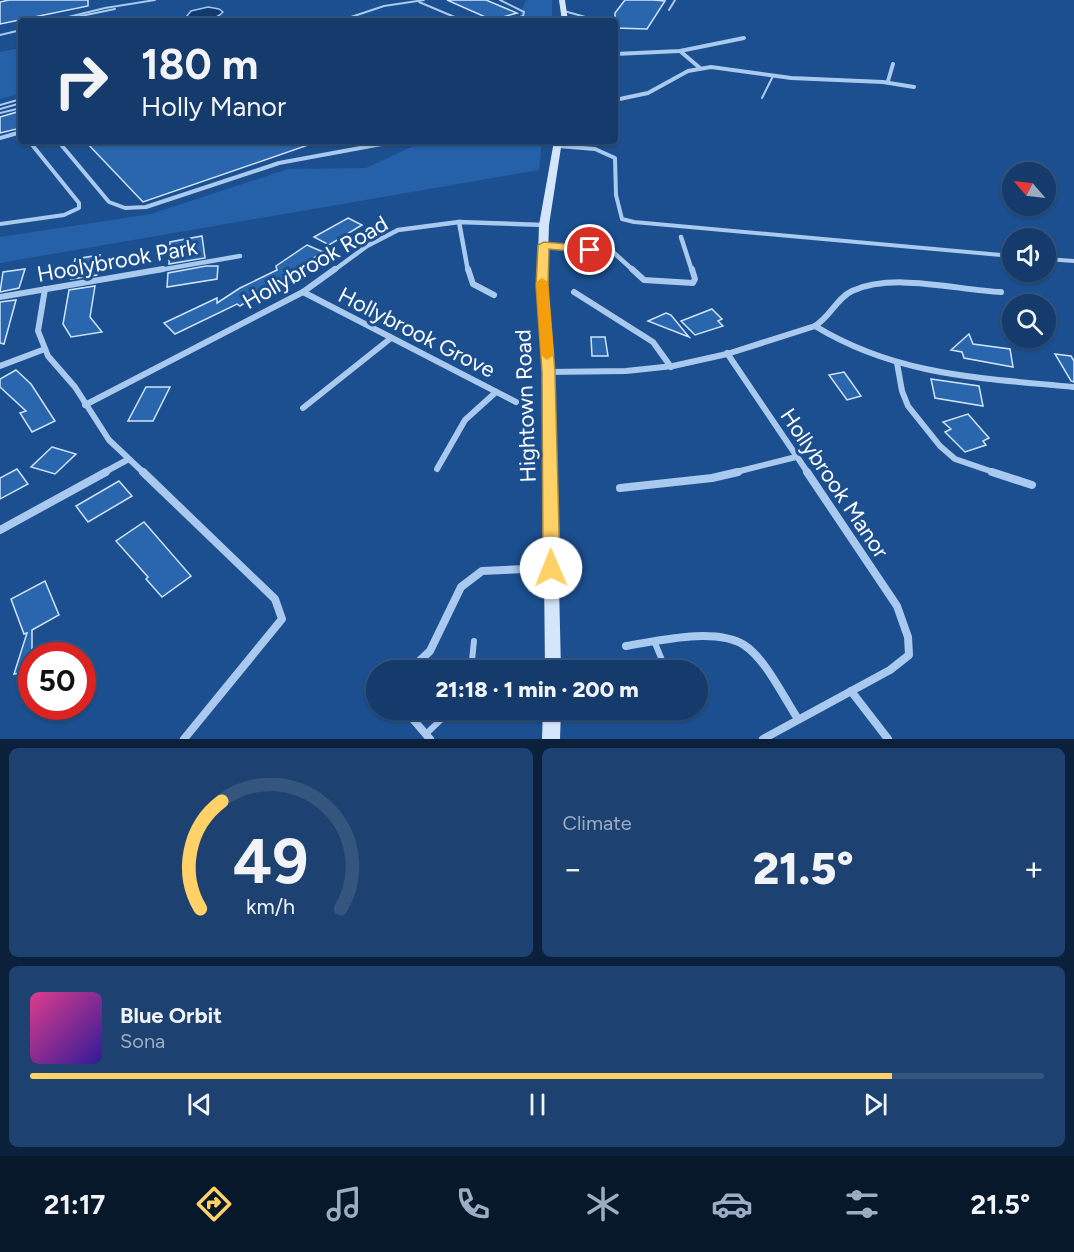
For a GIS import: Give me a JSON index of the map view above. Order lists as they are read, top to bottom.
{
  "streets": {
    "main road": ["Hightown Road"],
    "street": [
      "Hoolybrook Park",
      "Hollybrook Road",
      "Hollybrook Grove",
      "Hollybrook Manor"
    ]
  },
  "crossings": [
    ["Hollybrook Road", "Hollybrook Grove"],
    ["Hollybrook Road", "Hightown Road"]
  ],
  "north": "top left",
  "page": {
    "turn": ["180 m", "Holly Manor"],
    "limit": "50",
    "trip": "21:18 · 1 min · 200 m",
    "tile": "Climate",
    "heat": ["−", "21.5°", "+"],
    "song": ["Blue Orbit", "Sona"],
    "tabs": ["21:17", "21.5°"],
    "gauge": ["49", "km/h"]
  }
}
